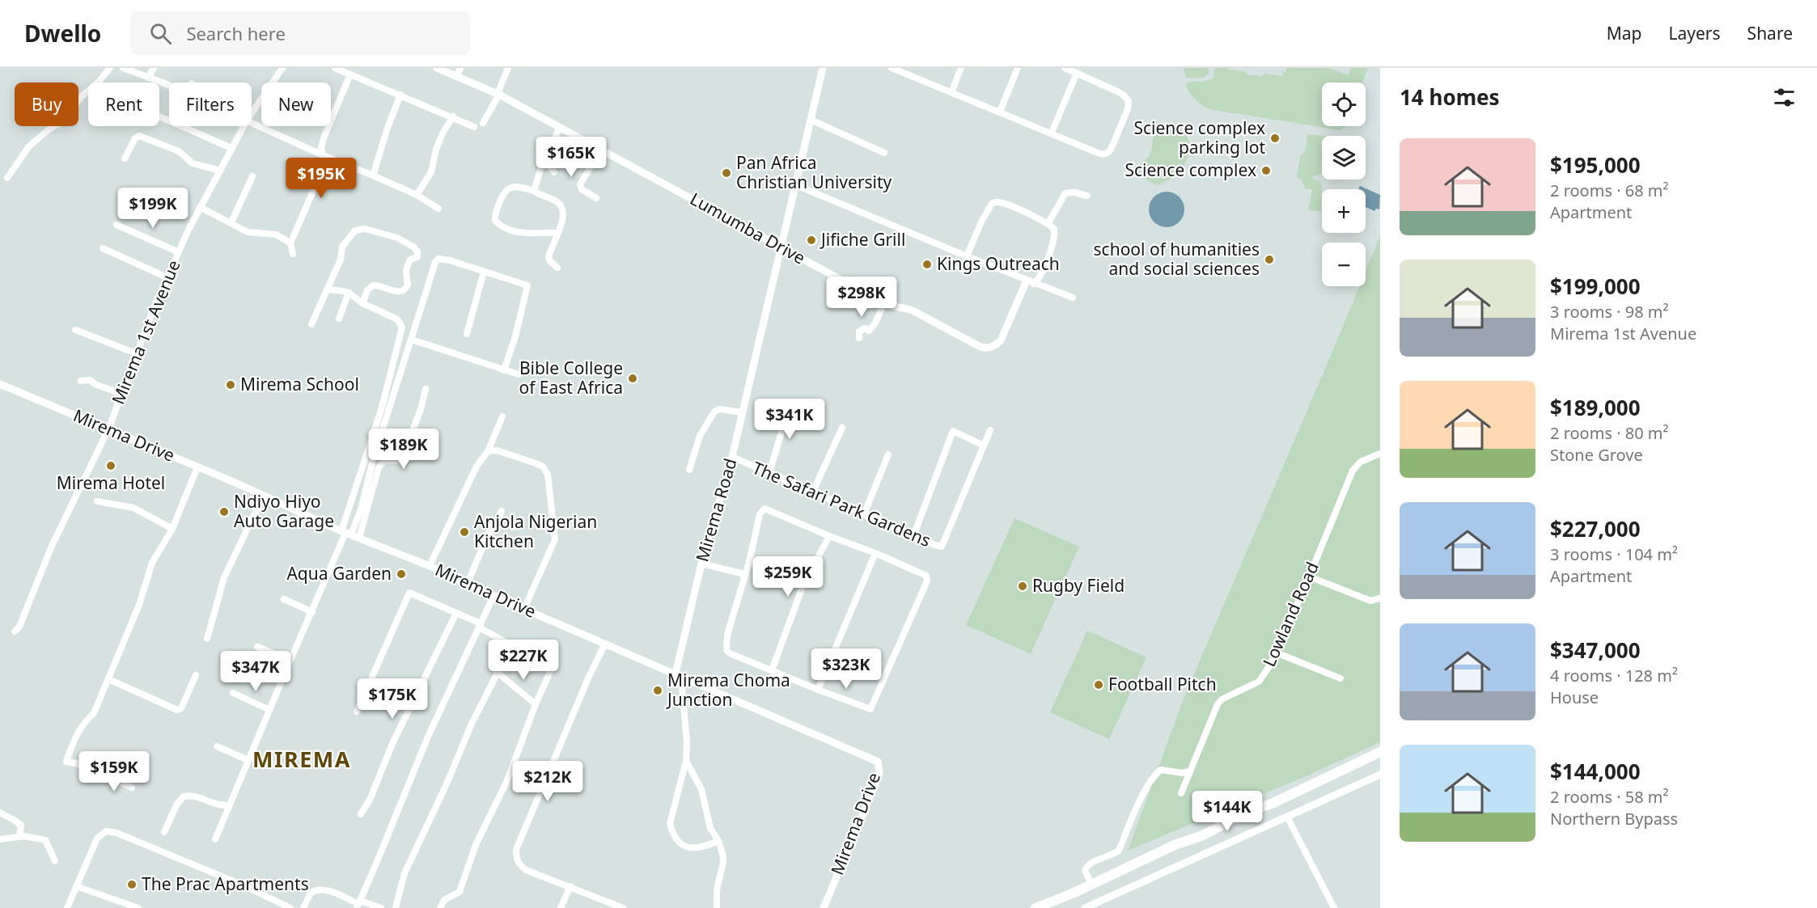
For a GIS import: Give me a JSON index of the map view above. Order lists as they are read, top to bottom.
{
  "streets": {
    "street": [
      "Lumumba Drive",
      "Mirema 1st Avenue",
      "Mirema Drive",
      "The Safari Park Gardens",
      "Mirema Road",
      "Lowland Road"
    ]
  },
  "crossings": [
    ["Lumumba Drive", "Mirema Road"],
    ["Mirema 1st Avenue", "Mirema Drive"],
    ["Mirema Drive", "Mirema Road"],
    ["The Safari Park Gardens", "Mirema Road"]
  ],
  "districts": ["MIREMA"],
  "places": [
    "Science complex parking lot",
    "Science complex",
    "Pan Africa Christian University",
    "Jifiche Grill",
    "school of humanities and social sciences",
    "Kings Outreach",
    "Bible College of East Africa",
    "Mirema School",
    "Mirema Hotel",
    "Ndiyo Hiyo Auto Garage",
    "Anjola Nigerian Kitchen",
    "Aqua Garden",
    "Rugby Field",
    "Football Pitch",
    "Mirema Choma Junction",
    "The Prac Apartments"
  ],
  "page": {
    "header": "Dwello",
    "search": "Search here",
    "nav": ["Map", "Layers", "Share"],
    "heading": "14 homes",
    "map_buttons": ["+", "−"],
    "chip": [
      "Buy",
      "Rent",
      "Filters",
      "New"
    ],
    "list": [
      {
        "name": "$195,000",
        "note": "2 rooms · 68 m² · Apartment"
      },
      {
        "name": "$199,000",
        "note": "3 rooms · 98 m² · Mirema 1st Avenue"
      },
      {
        "name": "$189,000",
        "note": "2 rooms · 80 m² · Stone Grove"
      },
      {
        "name": "$227,000",
        "note": "3 rooms · 104 m² · Apartment"
      },
      {
        "name": "$347,000",
        "note": "4 rooms · 128 m² · House"
      },
      {
        "name": "$144,000",
        "note": "2 rooms · 58 m² · Northern Bypass"
      }
    ],
    "price": [
      "$165K",
      "$195K",
      "$199K",
      "$298K",
      "$341K",
      "$189K",
      "$259K",
      "$227K",
      "$323K",
      "$347K",
      "$175K",
      "$159K",
      "$212K",
      "$144K"
    ]
  }
}
